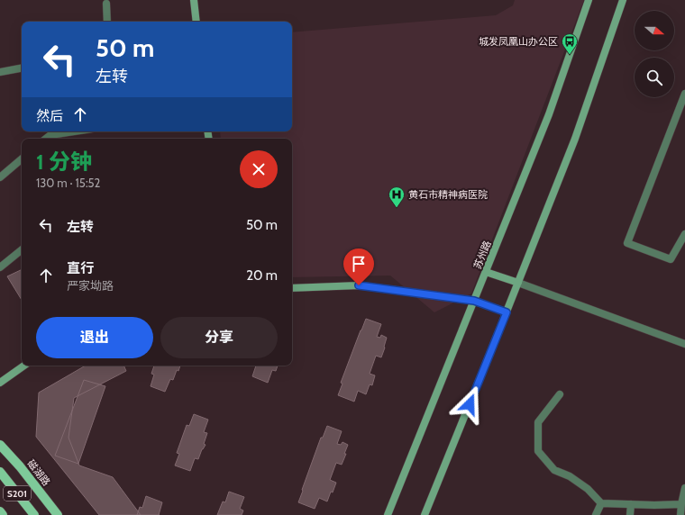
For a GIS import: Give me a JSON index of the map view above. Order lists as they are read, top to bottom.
{
  "streets": {
    "main road": ["苏州路", "磁湖路", "S201"]
  },
  "places": {
    "bus stop": ["城发凤凰山办公区"],
    "hospital": ["黄石市精神病医院"]
  },
  "north": "right",
  "page": {
    "turn": ["50 m", "左转"],
    "then": "然后",
    "heading": ["1 分钟", "130 m · 15:52"],
    "list": [
      {
        "name": "左转",
        "value": "50 m"
      },
      {
        "name": "直行",
        "note": "严家坳路",
        "value": "20 m"
      }
    ],
    "buttons": ["退出", "分享"]
  }
}
